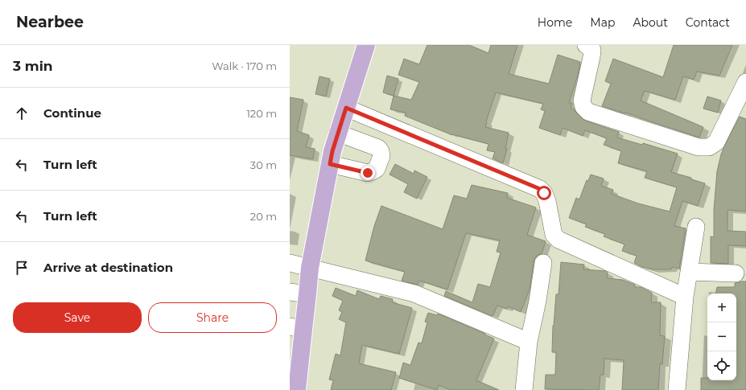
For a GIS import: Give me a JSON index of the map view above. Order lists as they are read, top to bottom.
{
  "page": {
    "header": "Nearbee",
    "nav": [
      "Home",
      "Map",
      "About",
      "Contact"
    ],
    "heading": ["3 min", "Walk · 170 m"],
    "list": [
      ["Continue", "120 m"],
      ["Turn left", "30 m"],
      ["Turn left", "20 m"],
      "Arrive at destination"
    ],
    "buttons": ["Save", "Share"],
    "map_buttons": ["+", "−"]
  }
}
